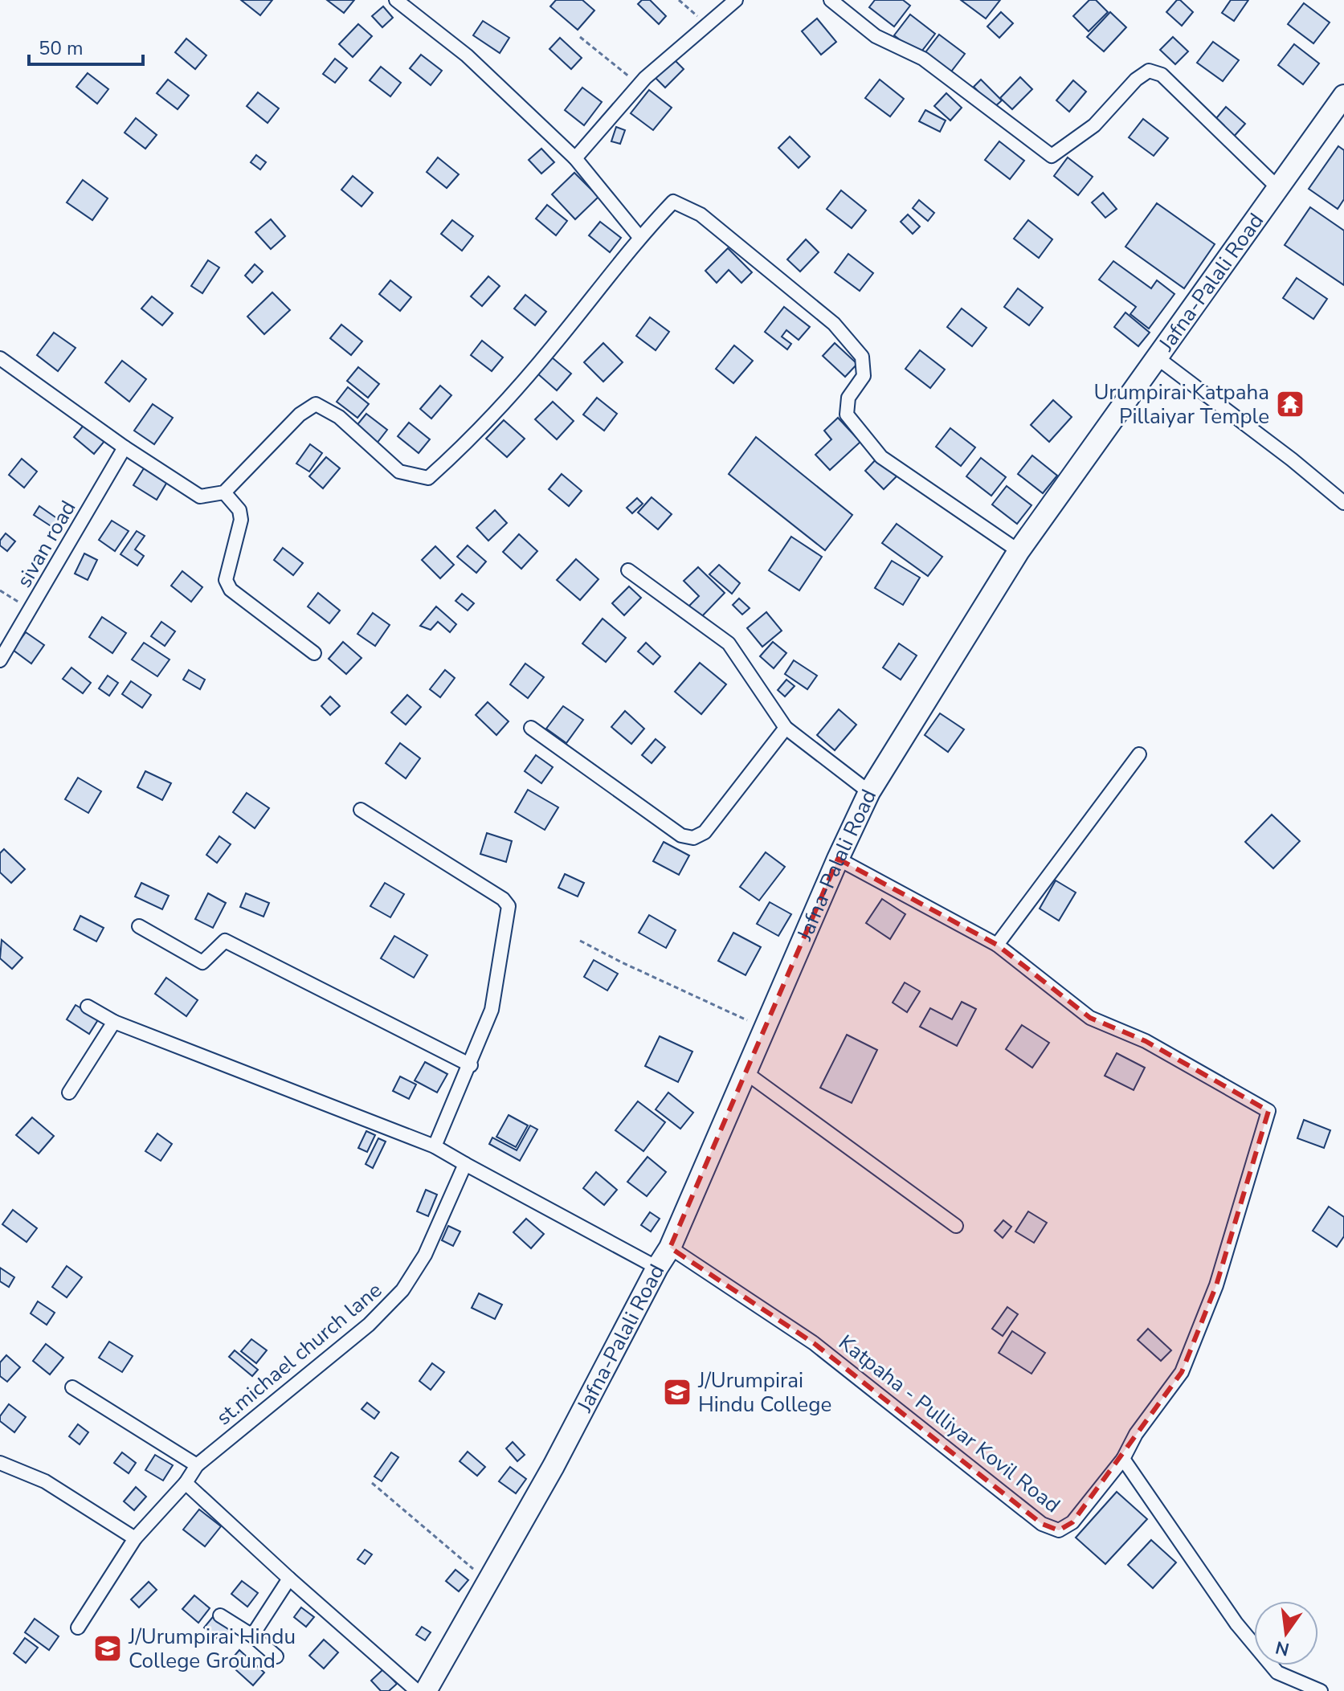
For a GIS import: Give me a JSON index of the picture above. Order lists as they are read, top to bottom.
{
  "streets": {
    "main road": ["Jafna-Palali Road"],
    "street": ["sivan road", "st.michael church lane", "Katpaha - Pulliyar Kovil Road"]
  },
  "crossings": [
    ["Jafna-Palali Road", "Katpaha - Pulliyar Kovil Road"]
  ],
  "places": {
    "temple": ["Urumpirai Katpaha Pillaiyar Temple"],
    "school or university": ["J/Urumpirai Hindu College", "J/Urumpirai Hindu College Ground"]
  },
  "scale_bar": "50 m",
  "north": "bottom"
}
